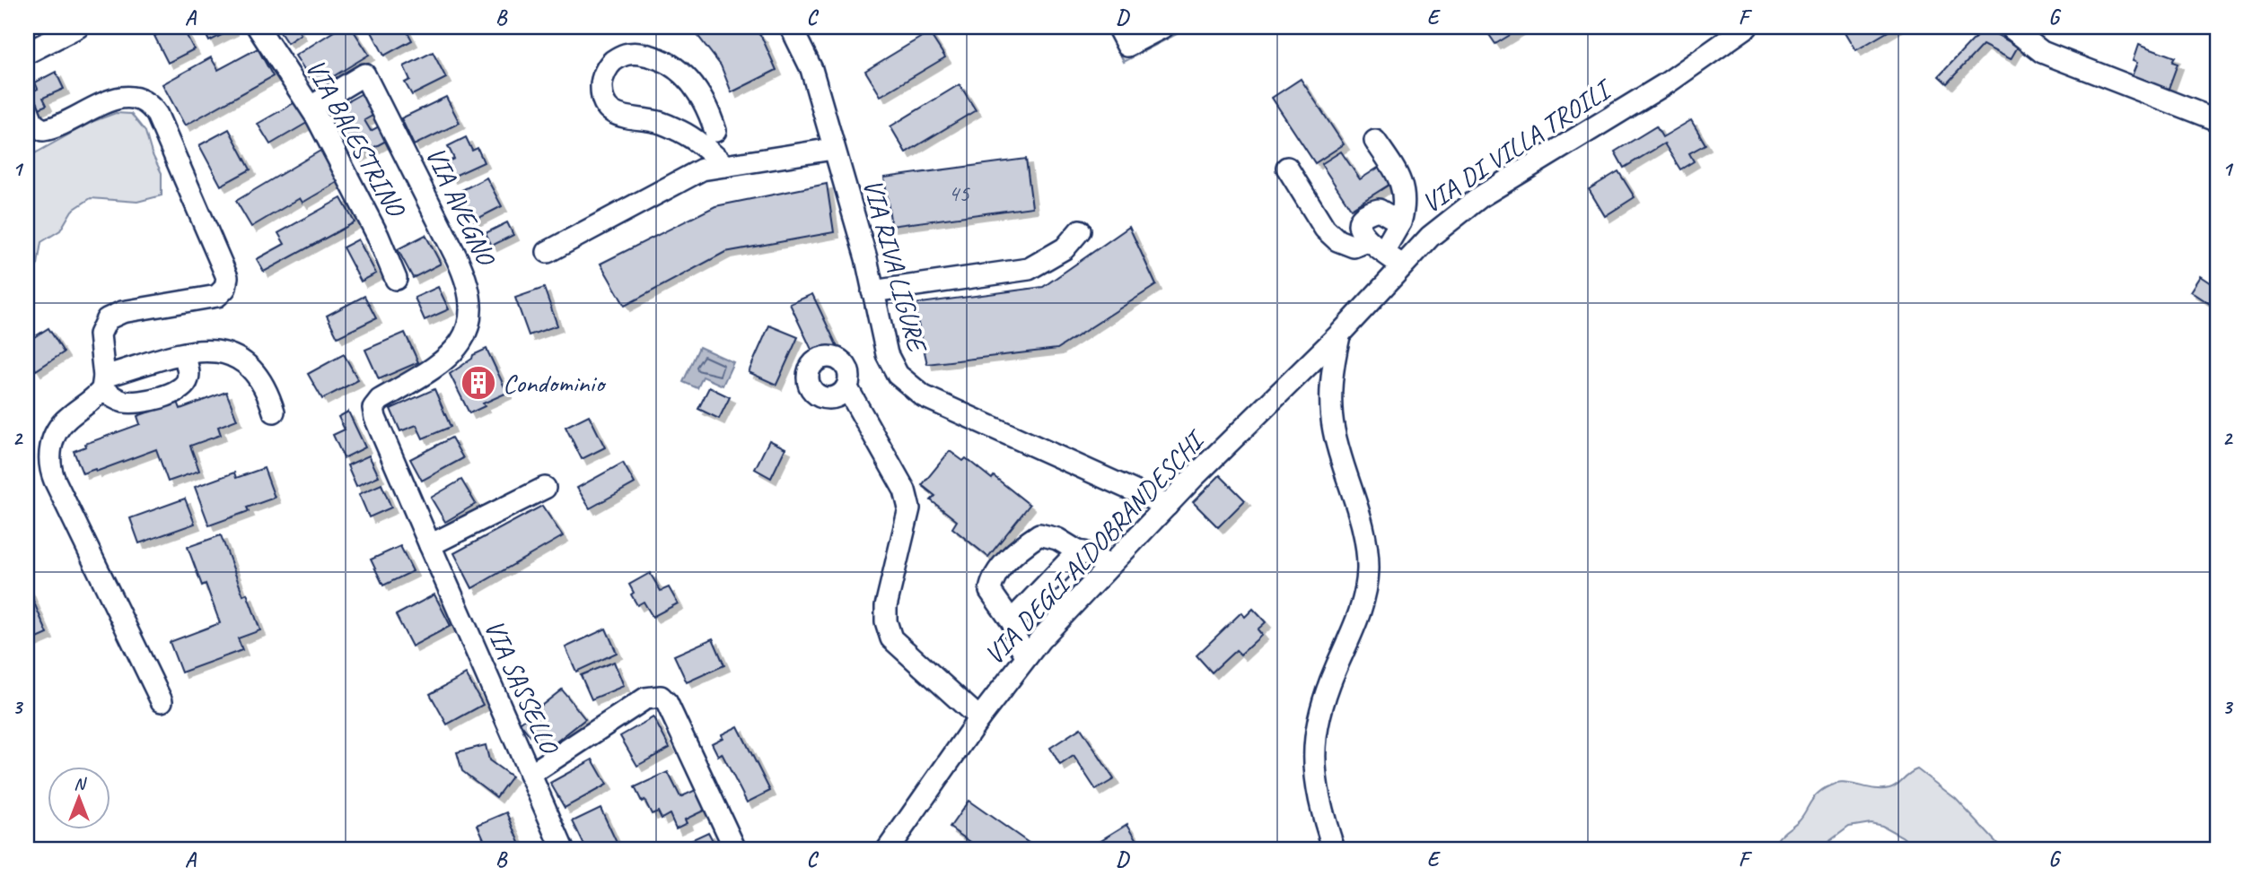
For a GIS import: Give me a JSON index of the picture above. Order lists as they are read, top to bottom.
{
  "streets": {
    "street": [
      "VIA BALESTRINO",
      "VIA DI VILLA TROILI",
      "VIA AVEGNO",
      "VIA RIVA LIGURE",
      "VIA DEGLI ALDOBRANDESCHI",
      "VIA SASSELLO"
    ]
  },
  "crossings": [
    ["VIA BALESTRINO", "VIA AVEGNO"],
    ["VIA DI VILLA TROILI", "VIA DEGLI ALDOBRANDESCHI"],
    ["VIA AVEGNO", "VIA SASSELLO"],
    ["VIA RIVA LIGURE", "VIA DEGLI ALDOBRANDESCHI"]
  ],
  "places": {
    "building": ["Condominio"]
  },
  "house_numbers": ["45"],
  "north": "top",
  "grid": {
    "columns": [
      "A",
      "B",
      "C",
      "D",
      "E",
      "F",
      "G"
    ],
    "rows": ["1", "2", "3"]
  }
}
